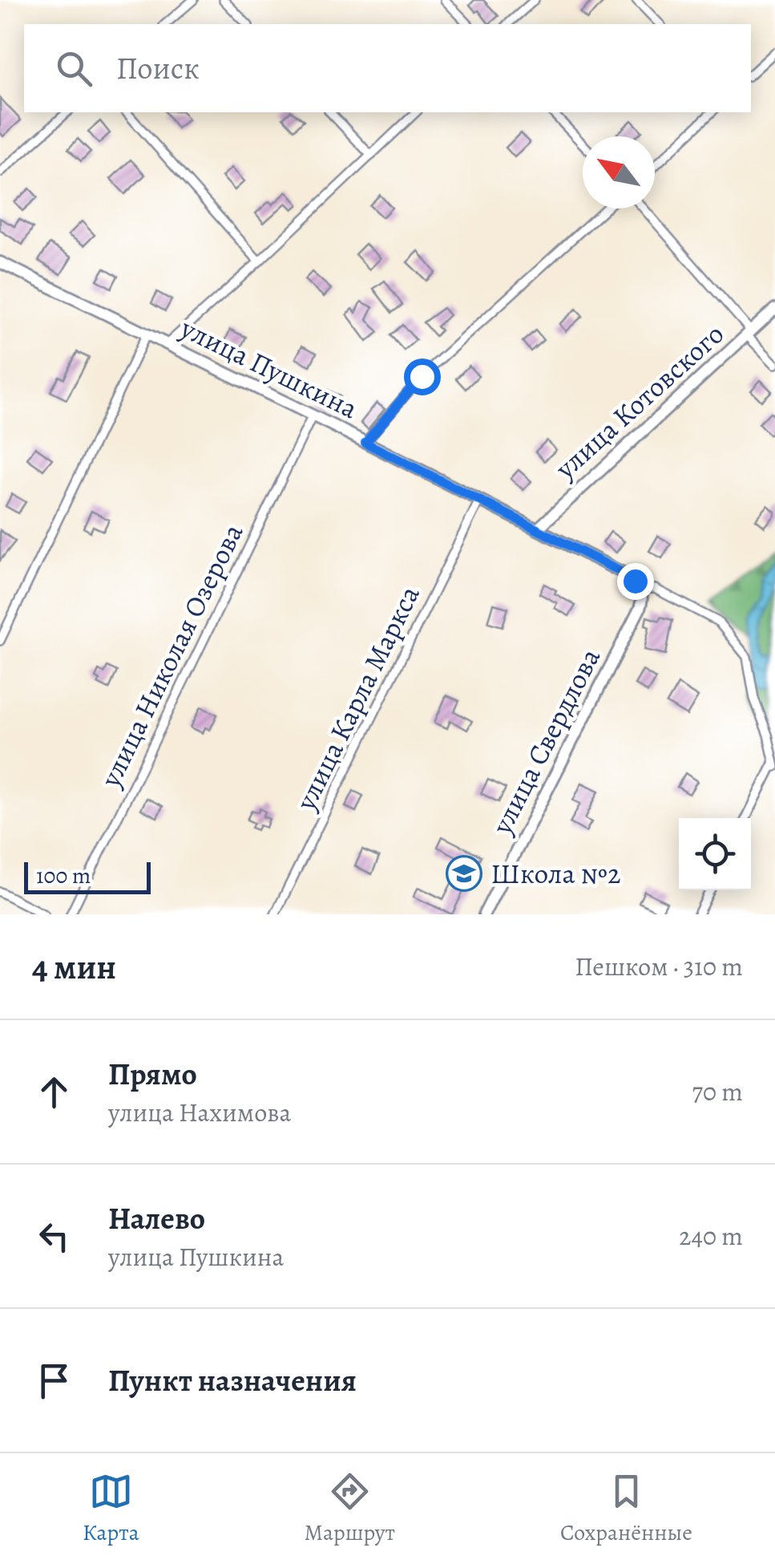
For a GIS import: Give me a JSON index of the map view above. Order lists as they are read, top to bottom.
{
  "streets": {
    "main road": ["улица Пушкина", "улица Котовского", "улица Свердлова"],
    "street": ["улица Николая Озерова", "улица Карла Маркса"]
  },
  "crossings": [
    ["улица Пушкина", "улица Котовского"],
    ["улица Пушкина", "улица Николая Озерова"],
    ["улица Пушкина", "улица Карла Маркса"],
    ["улица Пушкина", "улица Свердлова"]
  ],
  "places": {
    "school or university": ["Школа №2"]
  },
  "scale_bar": "100 m",
  "north": "top left",
  "page": {
    "search": "Поиск",
    "scale": "100 m",
    "heading": ["4 мин", "Пешком · 310 m"],
    "list": [
      ["Прямо", "улица Нахимова", "70 m"],
      ["Налево", "улица Пушкина", "240 m"],
      "Пункт назначения"
    ],
    "nav": ["Карта", "Маршрут", "Сохранённые"]
  }
}
